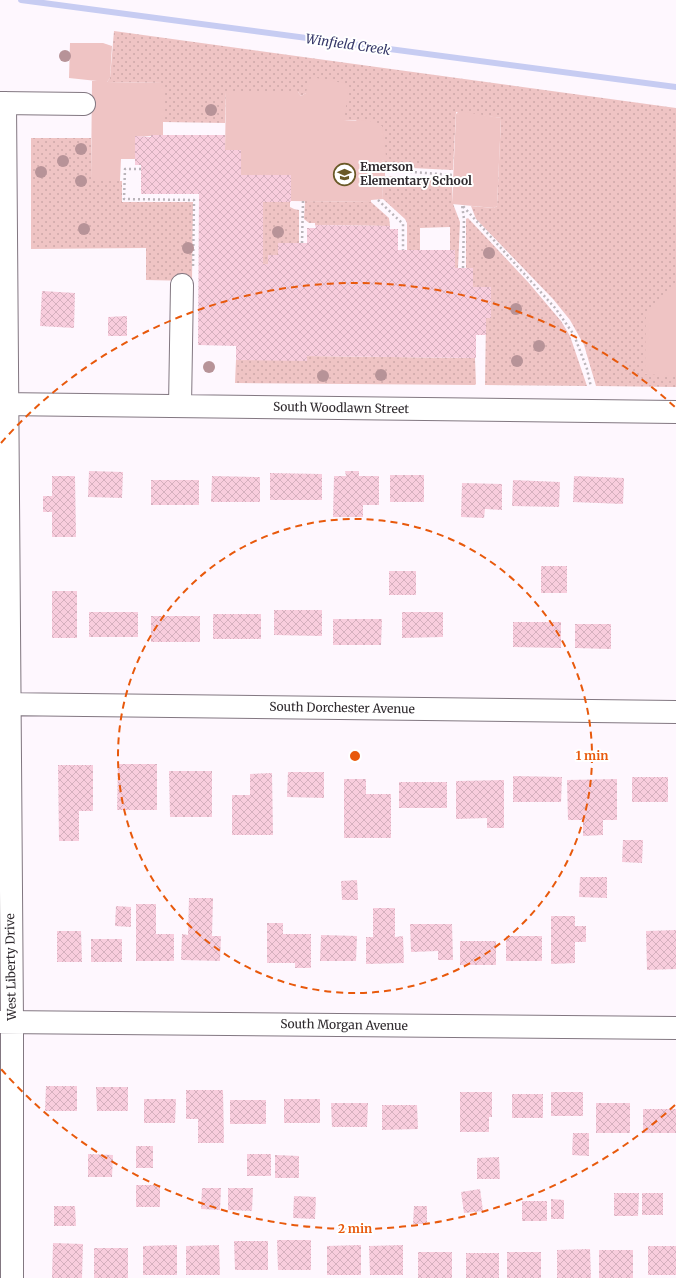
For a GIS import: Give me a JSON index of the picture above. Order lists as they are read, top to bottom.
{
  "streets": {
    "street": [
      "South Woodlawn Street",
      "South Dorchester Avenue",
      "West Liberty Drive",
      "South Morgan Avenue"
    ]
  },
  "crossings": [
    ["South Woodlawn Street", "West Liberty Drive"],
    ["South Dorchester Avenue", "West Liberty Drive"],
    ["West Liberty Drive", "South Morgan Avenue"]
  ],
  "water": ["Winfield Creek"],
  "places": {
    "school or university": ["Emerson Elementary School"]
  },
  "rings": ["1 min", "2 min"]
}
